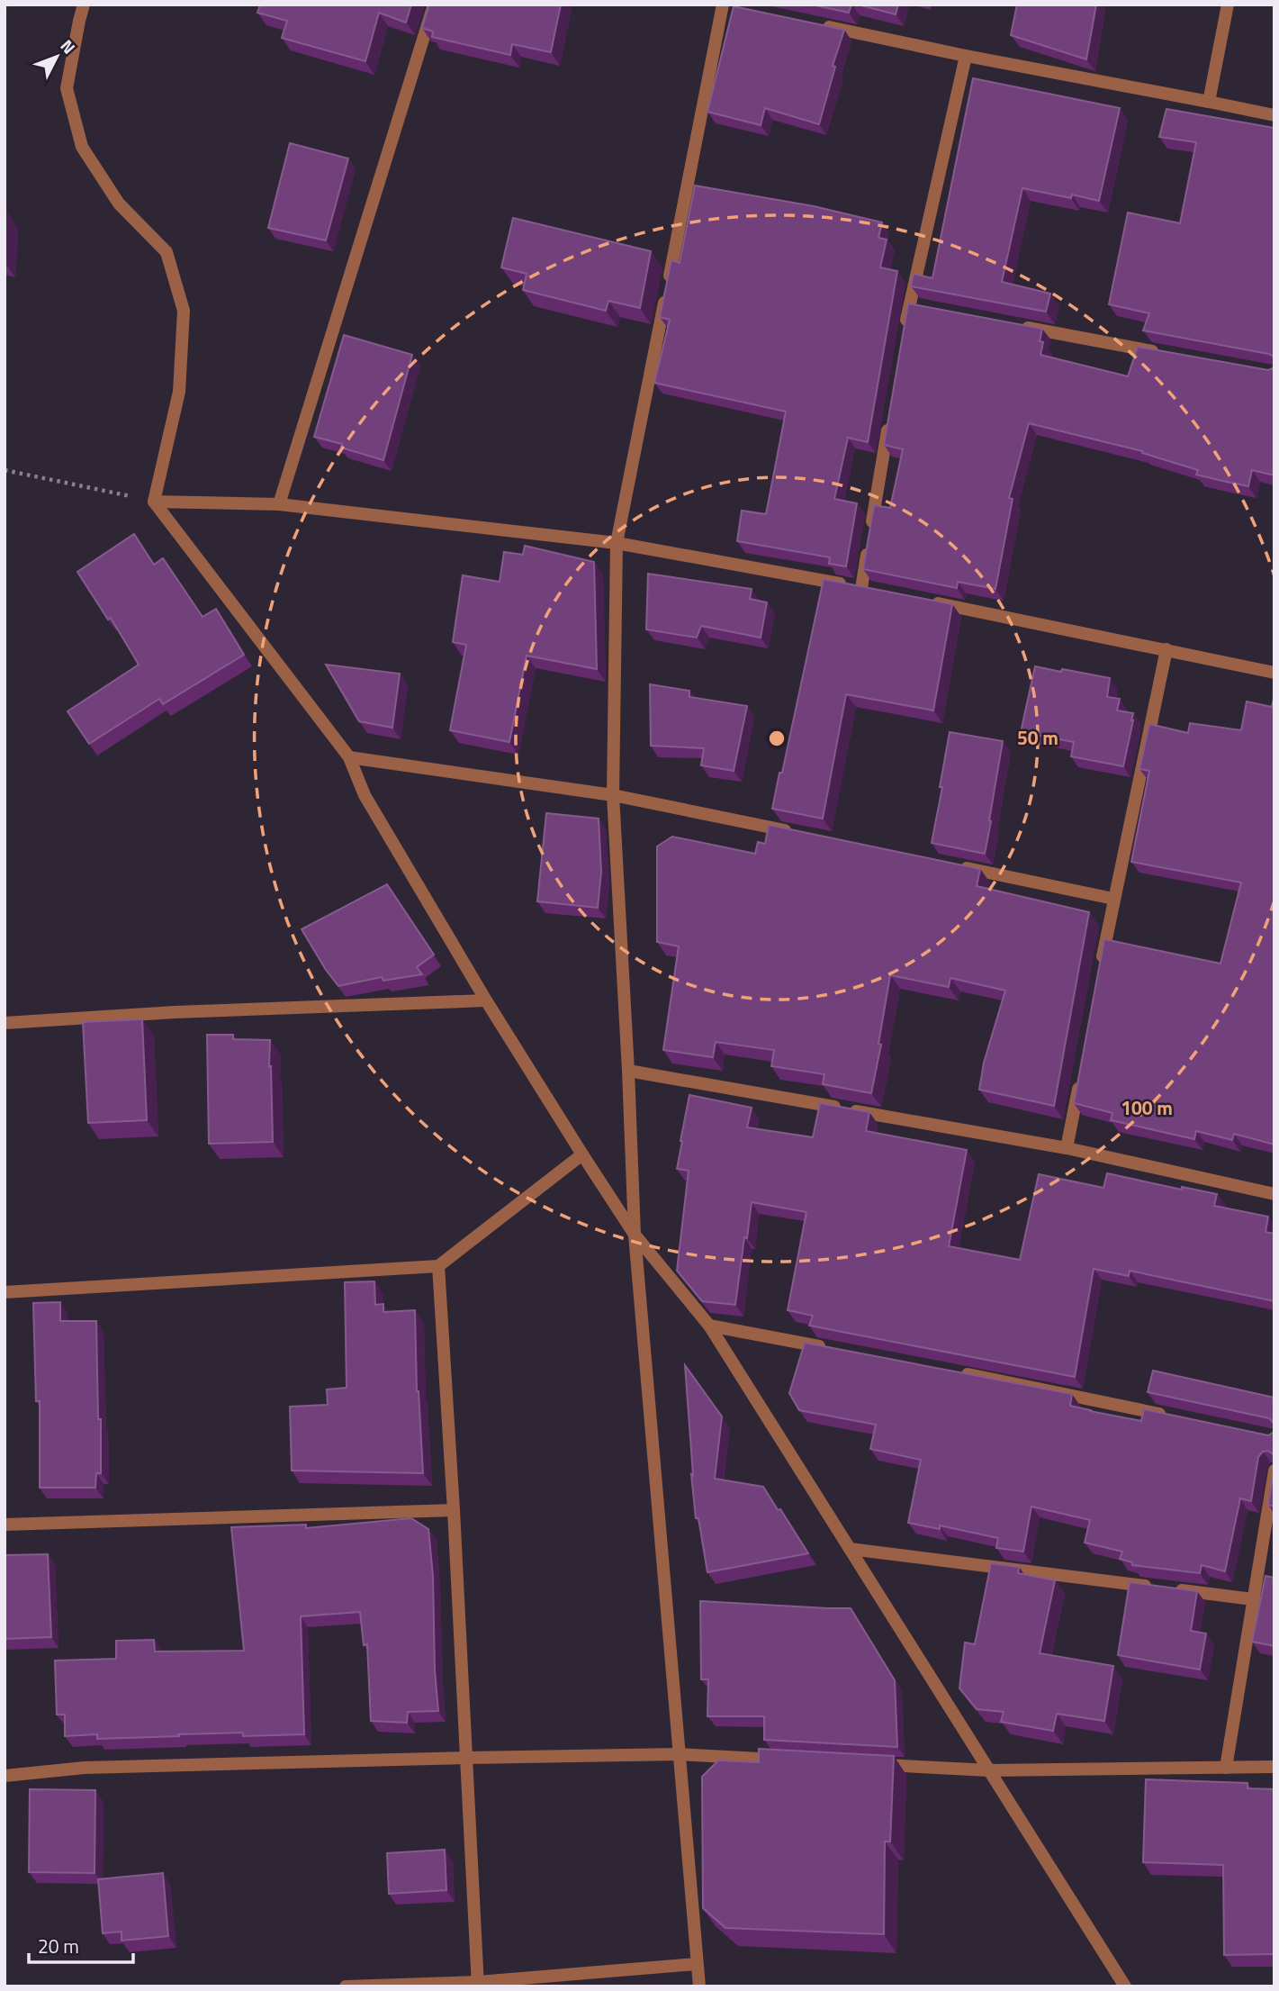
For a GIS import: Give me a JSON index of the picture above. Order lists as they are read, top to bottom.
{
  "scale_bar": "20 m",
  "north": "top right",
  "rings": ["50 m", "100 m"]
}
